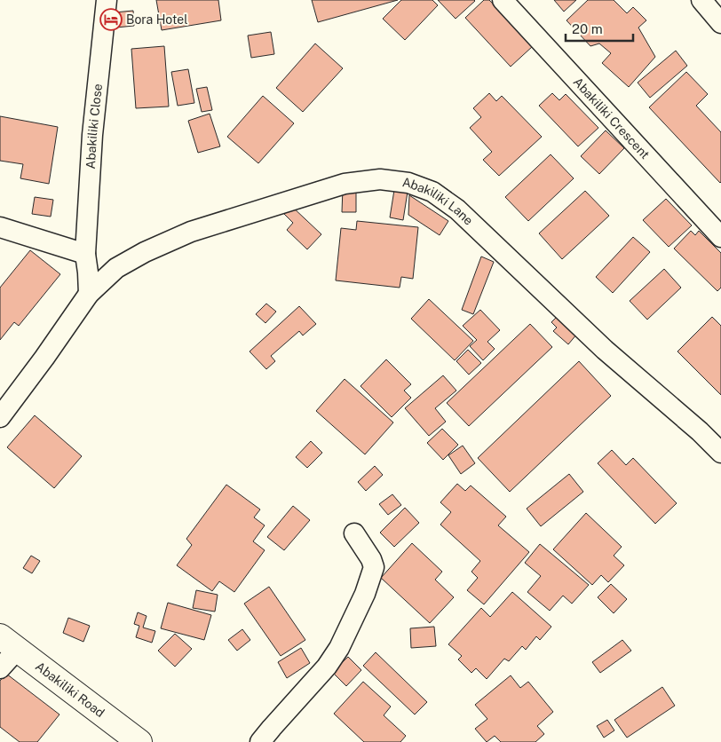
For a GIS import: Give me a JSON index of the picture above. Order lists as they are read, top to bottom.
{
  "streets": {
    "main road": ["Abakiliki Road"],
    "street": ["Abakiliki Crescent", "Abakiliki Close", "Abakiliki Lane"]
  },
  "crossings": [
    ["Abakiliki Close", "Abakiliki Lane"]
  ],
  "places": {
    "hotel": ["Bora Hotel"]
  },
  "scale_bar": "20 m"
}
